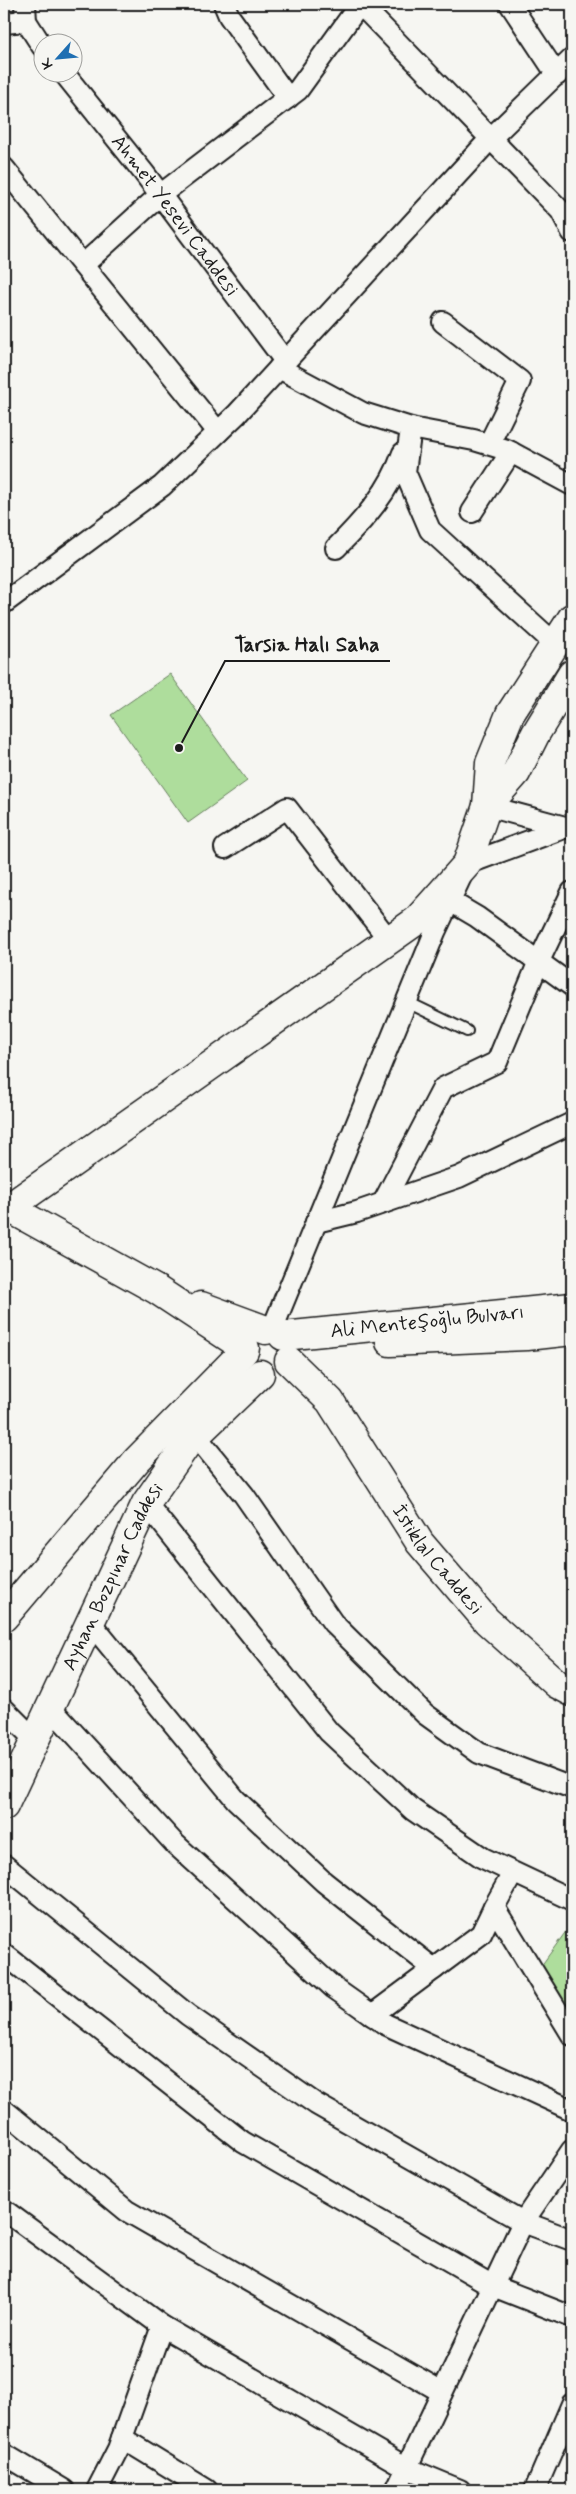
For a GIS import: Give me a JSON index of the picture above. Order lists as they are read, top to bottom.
{
  "streets": {
    "street": [
      "Ahmet Yesevi Caddesi",
      "Ali Menteşoğlu Bulvarı",
      "İstiklal Caddesi",
      "Ayhan Bozpınar Caddesi"
    ]
  },
  "crossings": [
    ["Ali Menteşoğlu Bulvarı", "İstiklal Caddesi"]
  ],
  "places": ["Tarsia Halı Saha"],
  "north": "bottom left"
}
